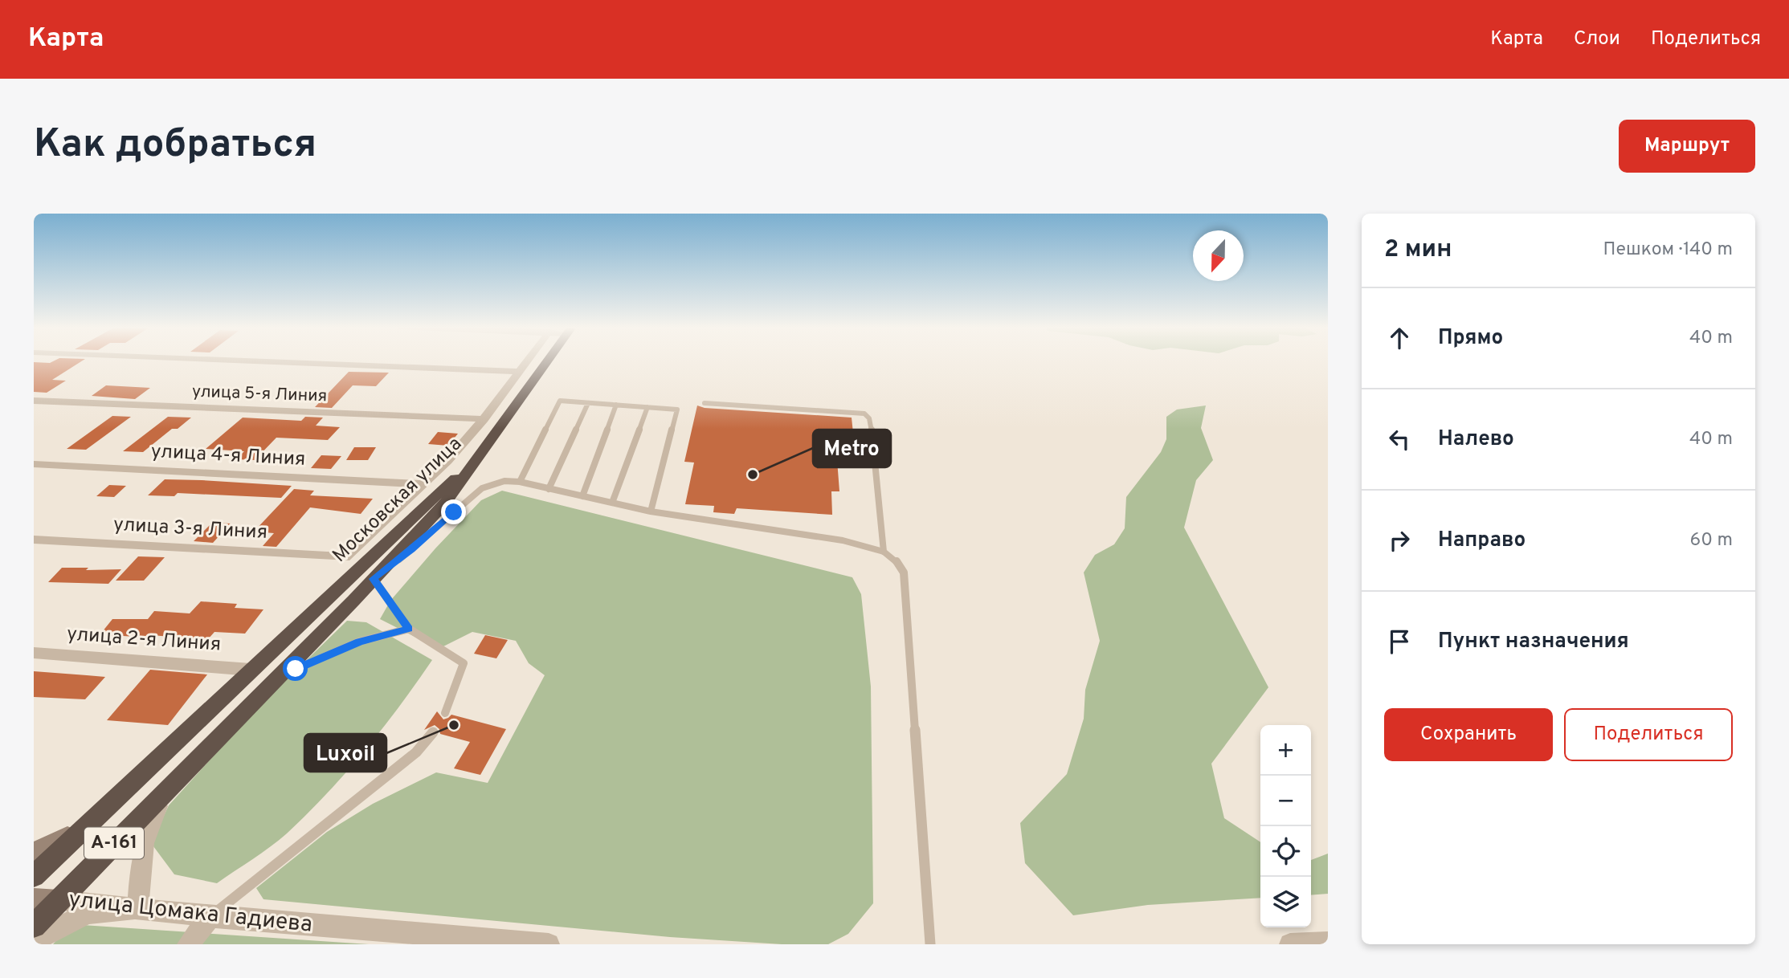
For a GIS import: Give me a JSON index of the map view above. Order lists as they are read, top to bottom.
{
  "streets": {
    "highway": ["Московская улица", "А-161"],
    "main road": ["улица Цомака Гадиева"],
    "street": [
      "улица 5-я Линия",
      "улица 4-я Линия",
      "улица 3-я Линия",
      "улица 2-я Линия"
    ]
  },
  "crossings": [
    ["улица 4-я Линия", "улица 3-я Линия"],
    ["Московская улица", "улица 2-я Линия"],
    ["Московская улица", "А-161"],
    ["Московская улица", "улица Цомака Гадиева"]
  ],
  "places": ["Metro", "Luxoil"],
  "north": "bottom",
  "page": {
    "header": "Карта",
    "nav": ["Карта", "Слои", "Поделиться"],
    "buttons": [
      "Маршрут",
      ["Сохранить", "Поделиться"]
    ],
    "title": "Как добраться",
    "heading": ["2 мин", "Пешком · 140 m"],
    "list": [
      ["Прямо", "40 m"],
      ["Налево", "40 m"],
      ["Направо", "60 m"],
      "Пункт назначения"
    ],
    "map_buttons": ["+", "−"]
  }
}
